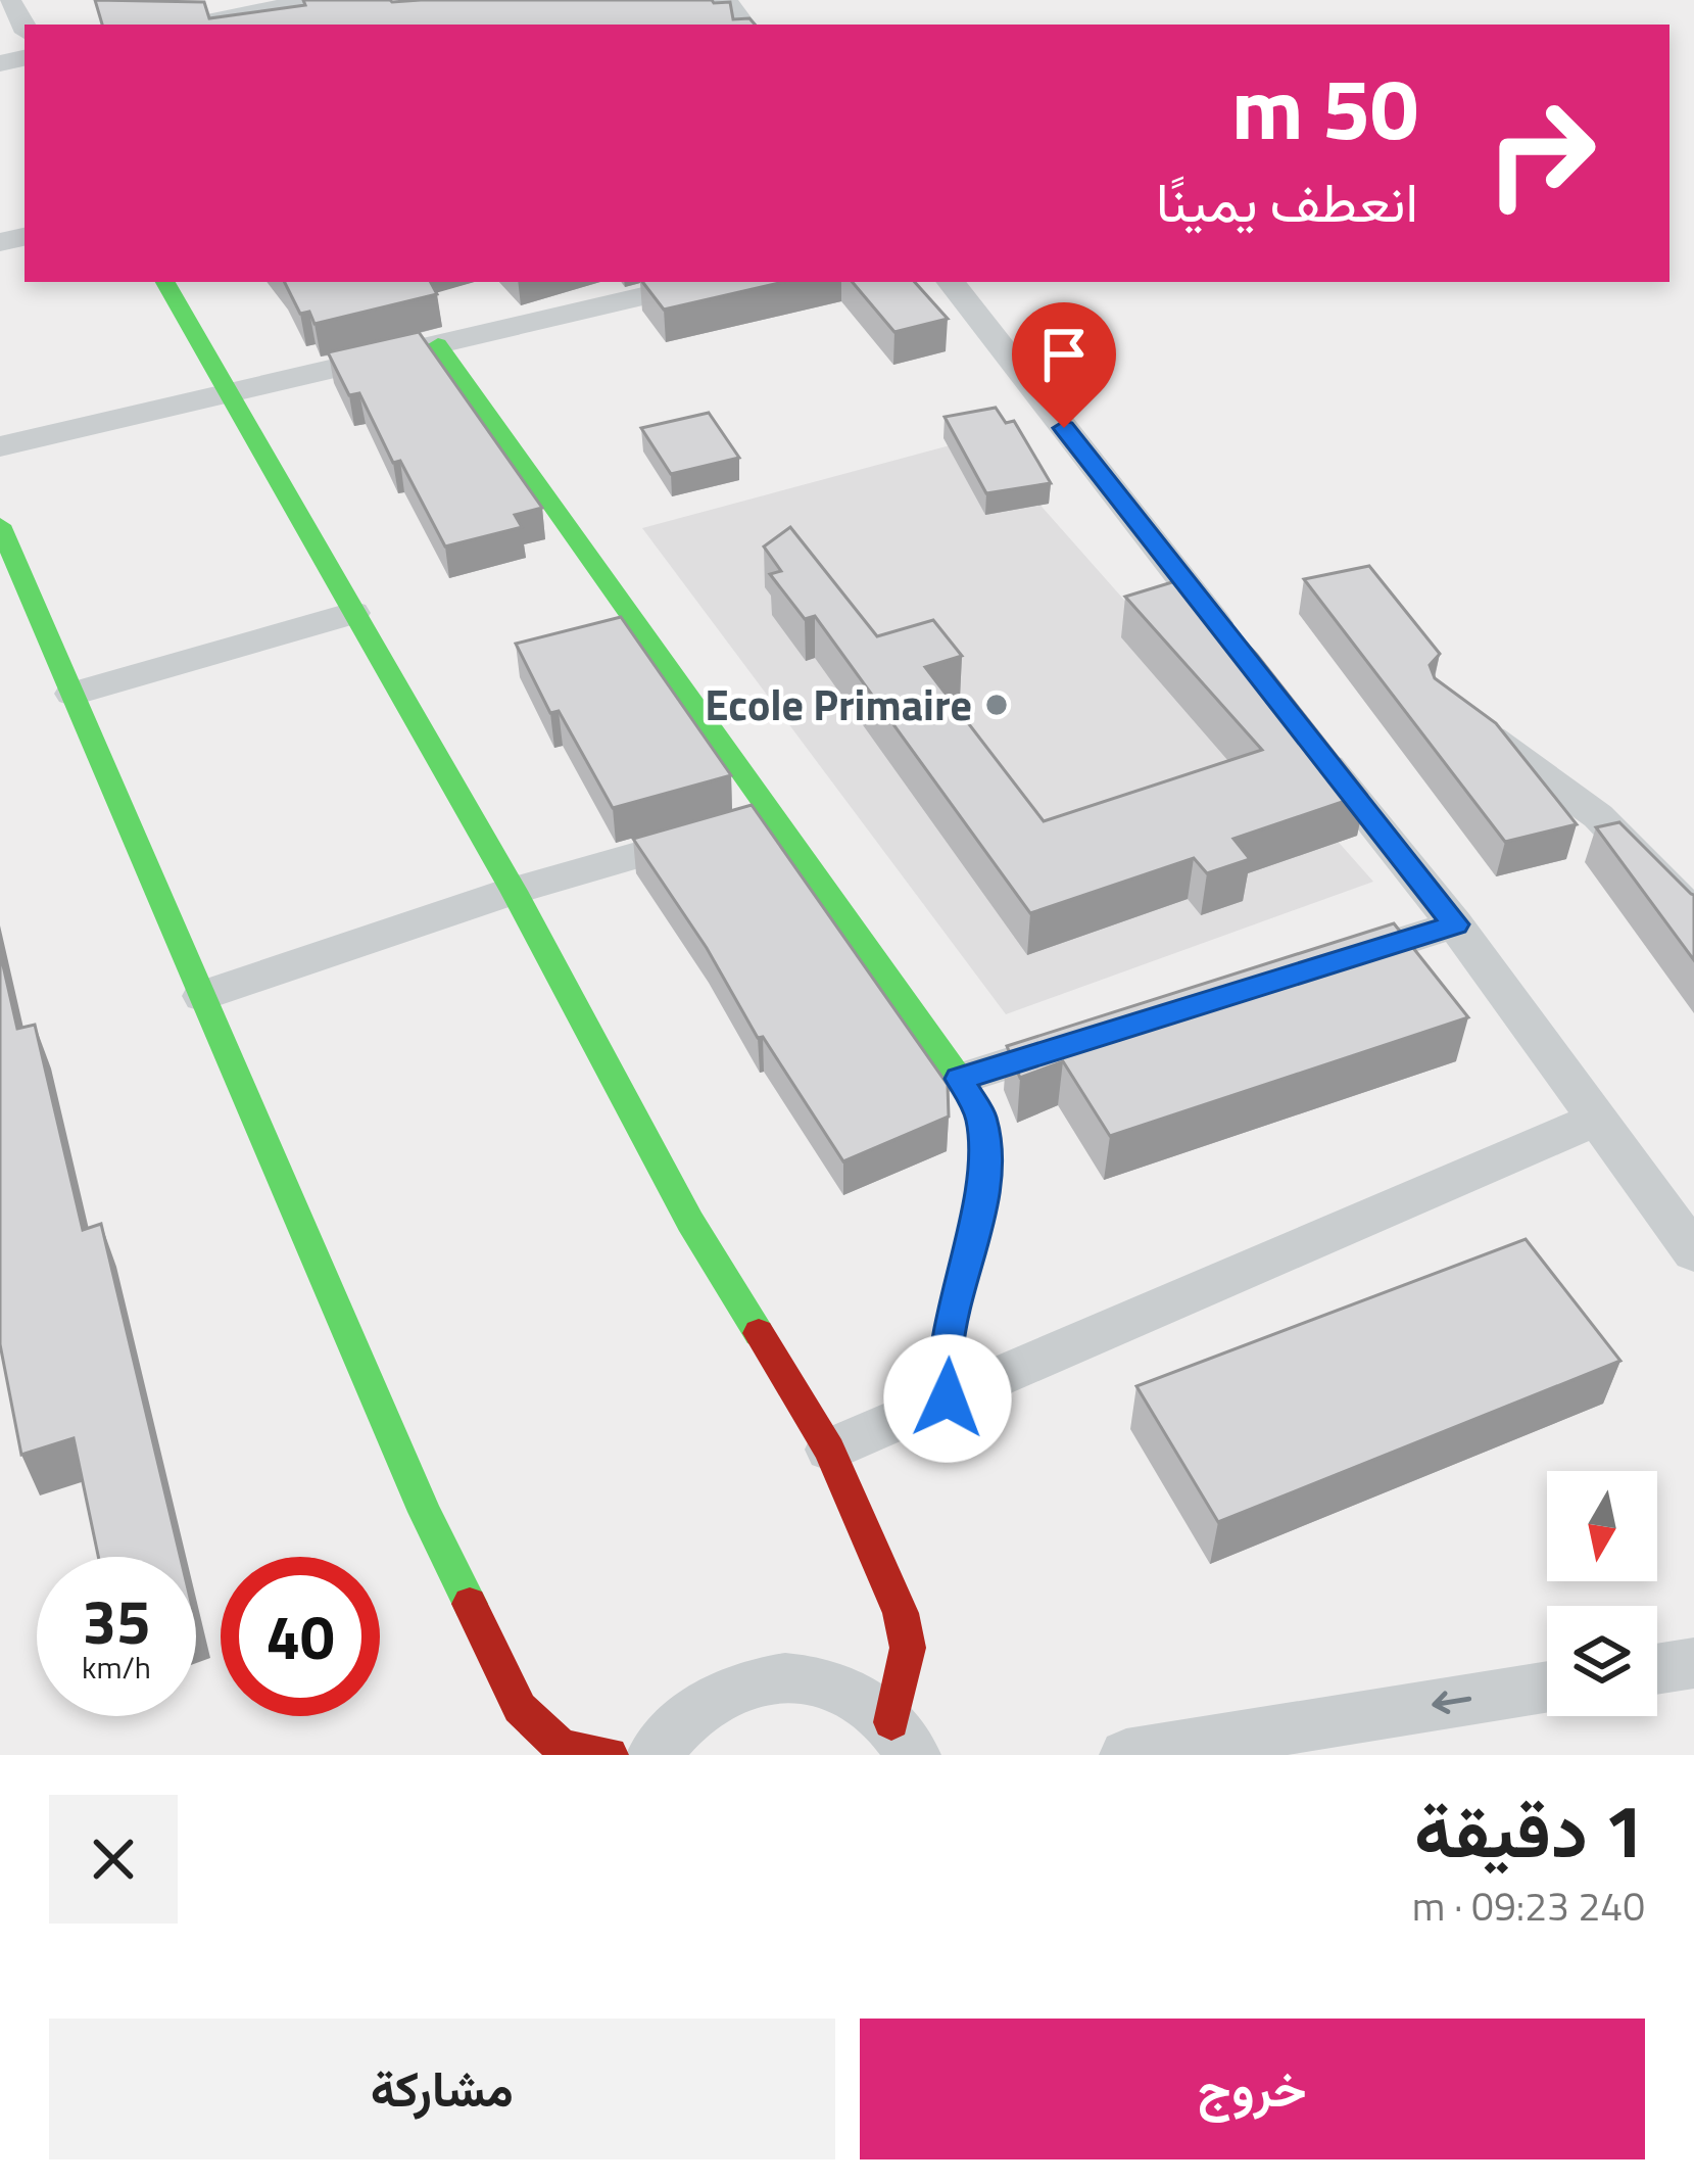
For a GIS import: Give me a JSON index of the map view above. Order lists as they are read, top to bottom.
{
  "places": ["Ecole Primaire"],
  "north": "bottom",
  "page": {
    "turn": ["50 m", "انعطف يمينًا"],
    "speed": "35 km/h",
    "limit": "40",
    "heading": ["1 دقيقة", "240 m · 09:23"],
    "buttons": ["خروج", "مشاركة"]
  }
}
